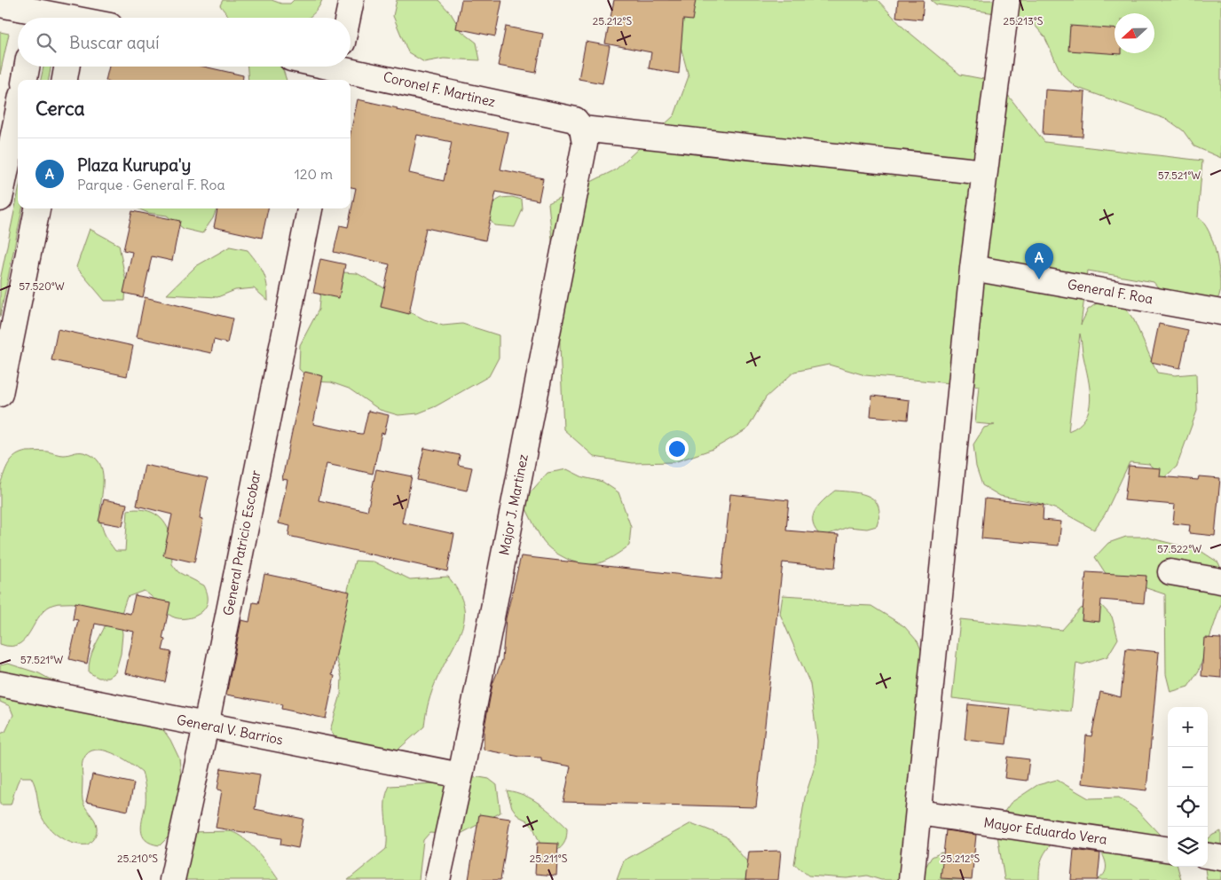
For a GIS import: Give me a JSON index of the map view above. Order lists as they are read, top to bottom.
{
  "streets": {
    "street": [
      "Coronel F. Martinez",
      "General F. Roa",
      "Major J. Martinez",
      "General Patricio Escobar",
      "General V. Barrios",
      "Mayor Eduardo Vera"
    ]
  },
  "crossings": [
    ["Coronel F. Martinez", "Major J. Martinez"],
    ["Major J. Martinez", "General V. Barrios"],
    ["General Patricio Escobar", "General V. Barrios"]
  ],
  "north": "left",
  "page": {
    "search": "Buscar aquí",
    "heading": "Cerca",
    "list": [
      {
        "mark": "A",
        "name": "Plaza Kurupa'y",
        "note": "Parque · General F. Roa",
        "value": "120 m"
      }
    ],
    "pins": "A",
    "map_buttons": ["+", "−"]
  },
  "coordinates": [
    "25.212°S",
    "25.213°S",
    "57.521°W",
    "57.520°W",
    "57.522°W",
    "25.210°S",
    "25.211°S"
  ]
}
